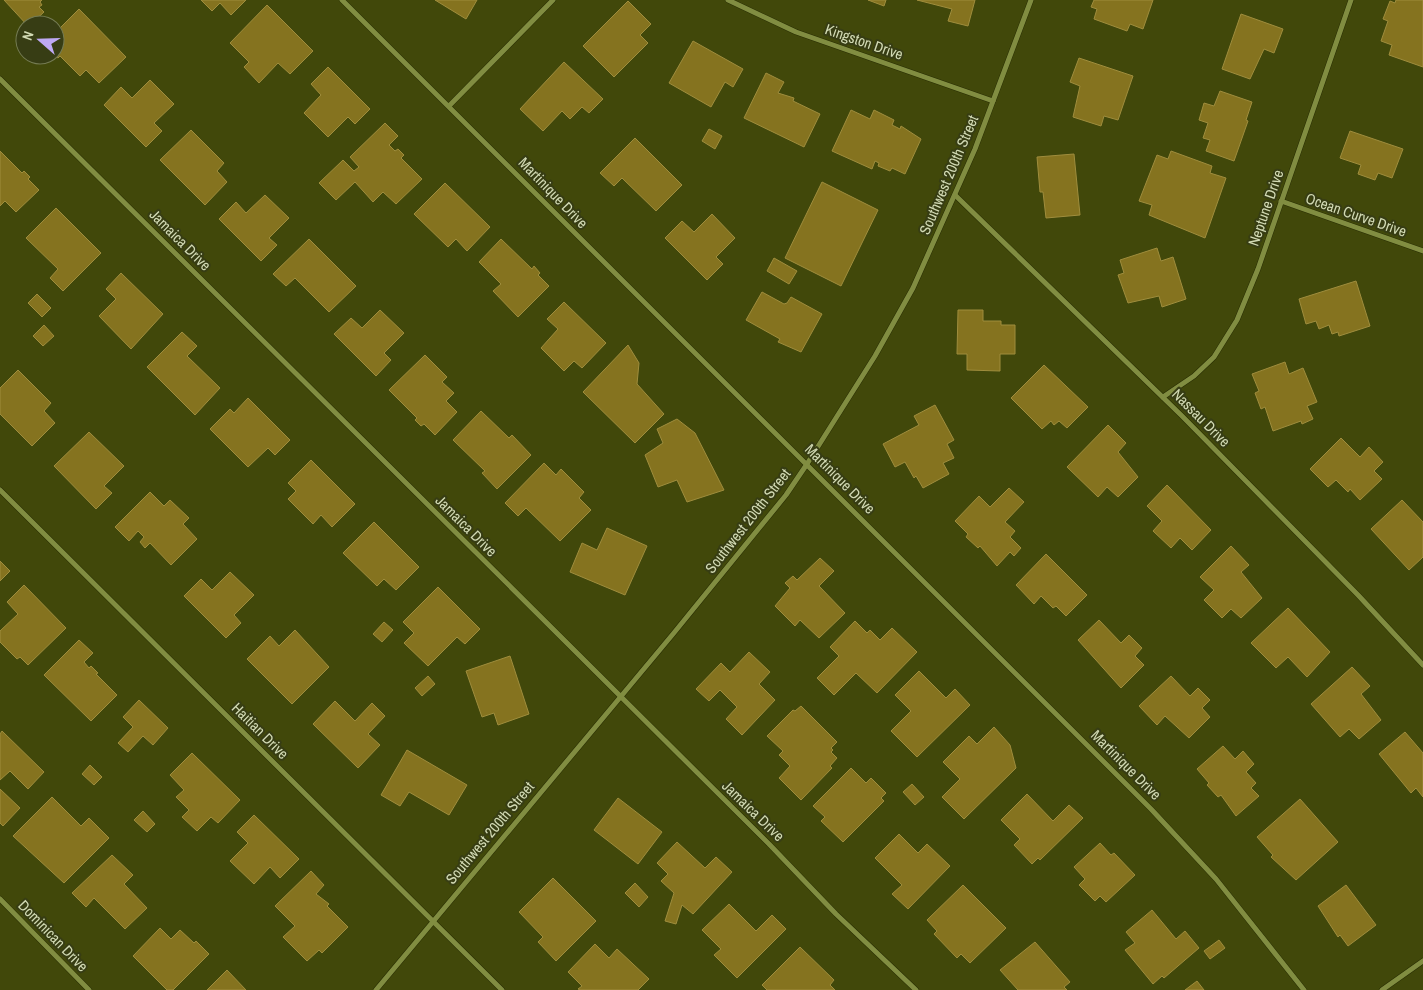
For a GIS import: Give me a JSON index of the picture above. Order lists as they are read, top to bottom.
{
  "streets": {
    "street": [
      "Kingston Drive",
      "Southwest 200th Street",
      "Martinique Drive",
      "Neptune Drive",
      "Ocean Curve Drive",
      "Jamaica Drive",
      "Nassau Drive",
      "Haitian Drive",
      "Dominican Drive"
    ]
  },
  "crossings": [
    ["Kingston Drive", "Southwest 200th Street"],
    ["Southwest 200th Street", "Martinique Drive"],
    ["Southwest 200th Street", "Jamaica Drive"],
    ["Southwest 200th Street", "Nassau Drive"],
    ["Southwest 200th Street", "Haitian Drive"],
    ["Neptune Drive", "Ocean Curve Drive"],
    ["Neptune Drive", "Nassau Drive"]
  ],
  "north": "left"
}
